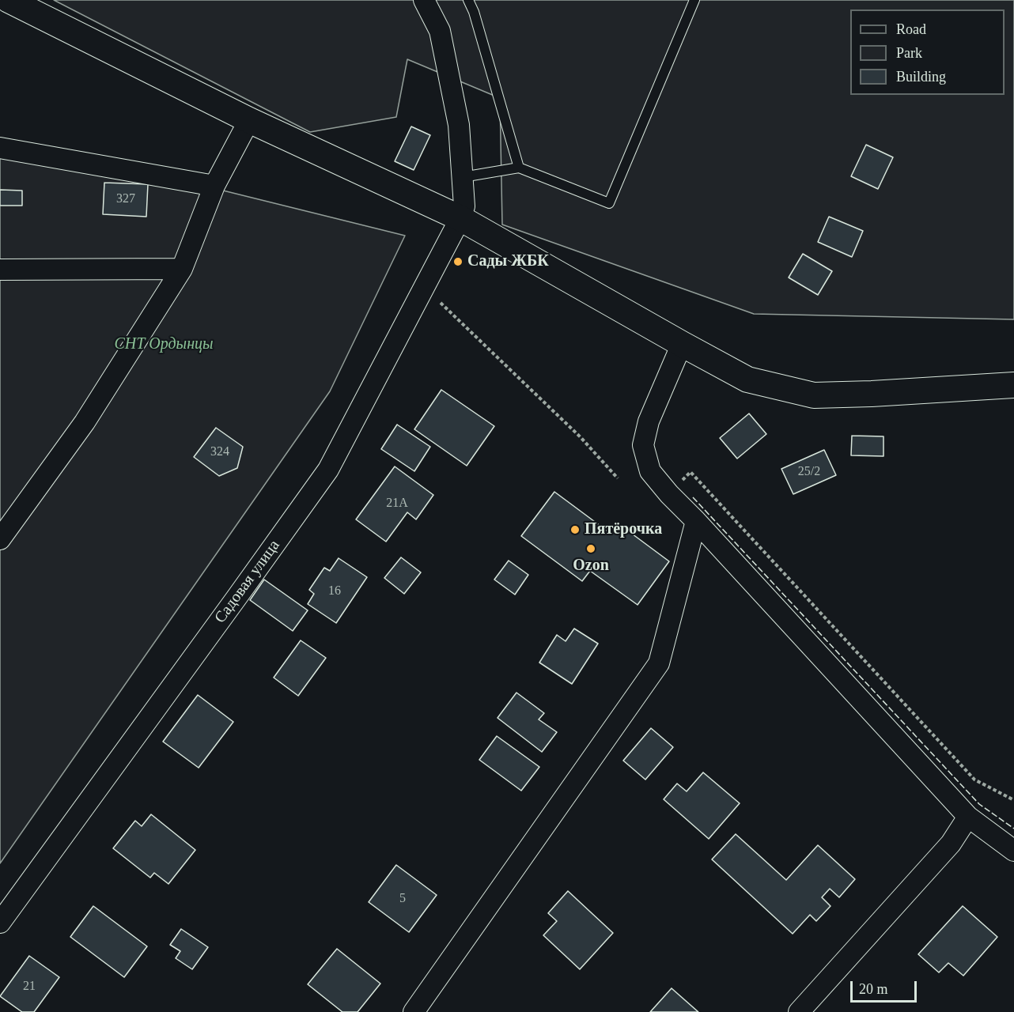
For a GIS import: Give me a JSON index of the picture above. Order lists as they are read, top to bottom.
{
  "streets": {
    "street": ["Садовая улица"]
  },
  "parks": ["СНТ Ордынцы"],
  "places": ["Сады ЖБК", "Пятёрочка", "Ozon"],
  "house_numbers": [
    "327",
    "324",
    "25/2",
    "21А",
    "16",
    "5",
    "21"
  ],
  "legend": ["Road", "Park", "Building"],
  "scale_bar": "20 m"
}
